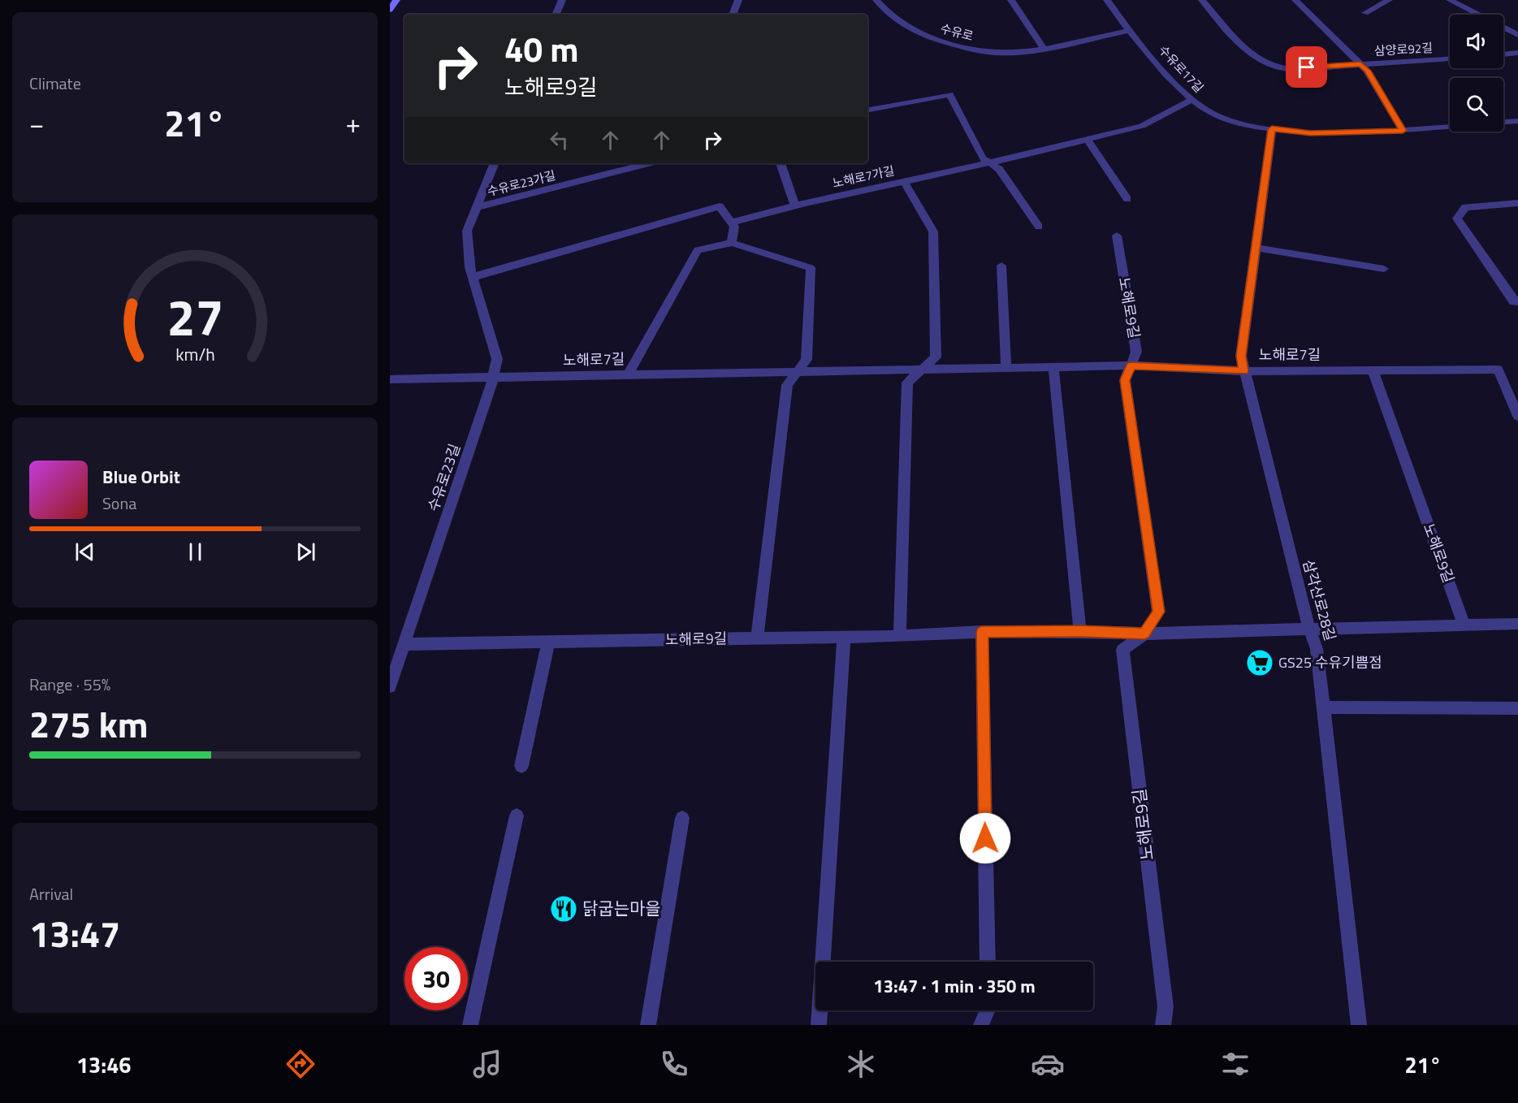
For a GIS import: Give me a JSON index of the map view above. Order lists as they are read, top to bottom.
{
  "streets": {
    "street": [
      "수유로",
      "삼양로92길",
      "수유로17길",
      "노해로7가길",
      "수유로23가길",
      "노해로9길",
      "노해로7길",
      "수유로23길",
      "삼각산로28길"
    ]
  },
  "crossings": [
    ["수유로", "수유로17길"],
    ["수유로17길", "노해로7가길"],
    ["수유로17길", "삼각산로28길"],
    ["수유로23가길", "수유로23길"],
    ["노해로9길", "노해로7길"],
    ["노해로9길", "수유로23길"],
    ["노해로9길", "삼각산로28길"],
    ["노해로7길", "수유로23길"],
    ["노해로7길", "삼각산로28길"]
  ],
  "places": {
    "supermarket": ["GS25 수유기쁨점"],
    "restaurant": ["닭굽는마을"]
  },
  "page": {
    "tile": [
      "Climate",
      ["Range · 55%", "275 km"],
      ["Arrival", "13:47"]
    ],
    "turn": ["40 m", "노해로9길"],
    "heat": ["−", "21°", "+"],
    "song": ["Blue Orbit", "Sona"],
    "limit": "30",
    "trip": "13:47 · 1 min · 350 m",
    "tabs": ["13:46", "21°"],
    "gauge": ["27", "km/h"]
  }
}
